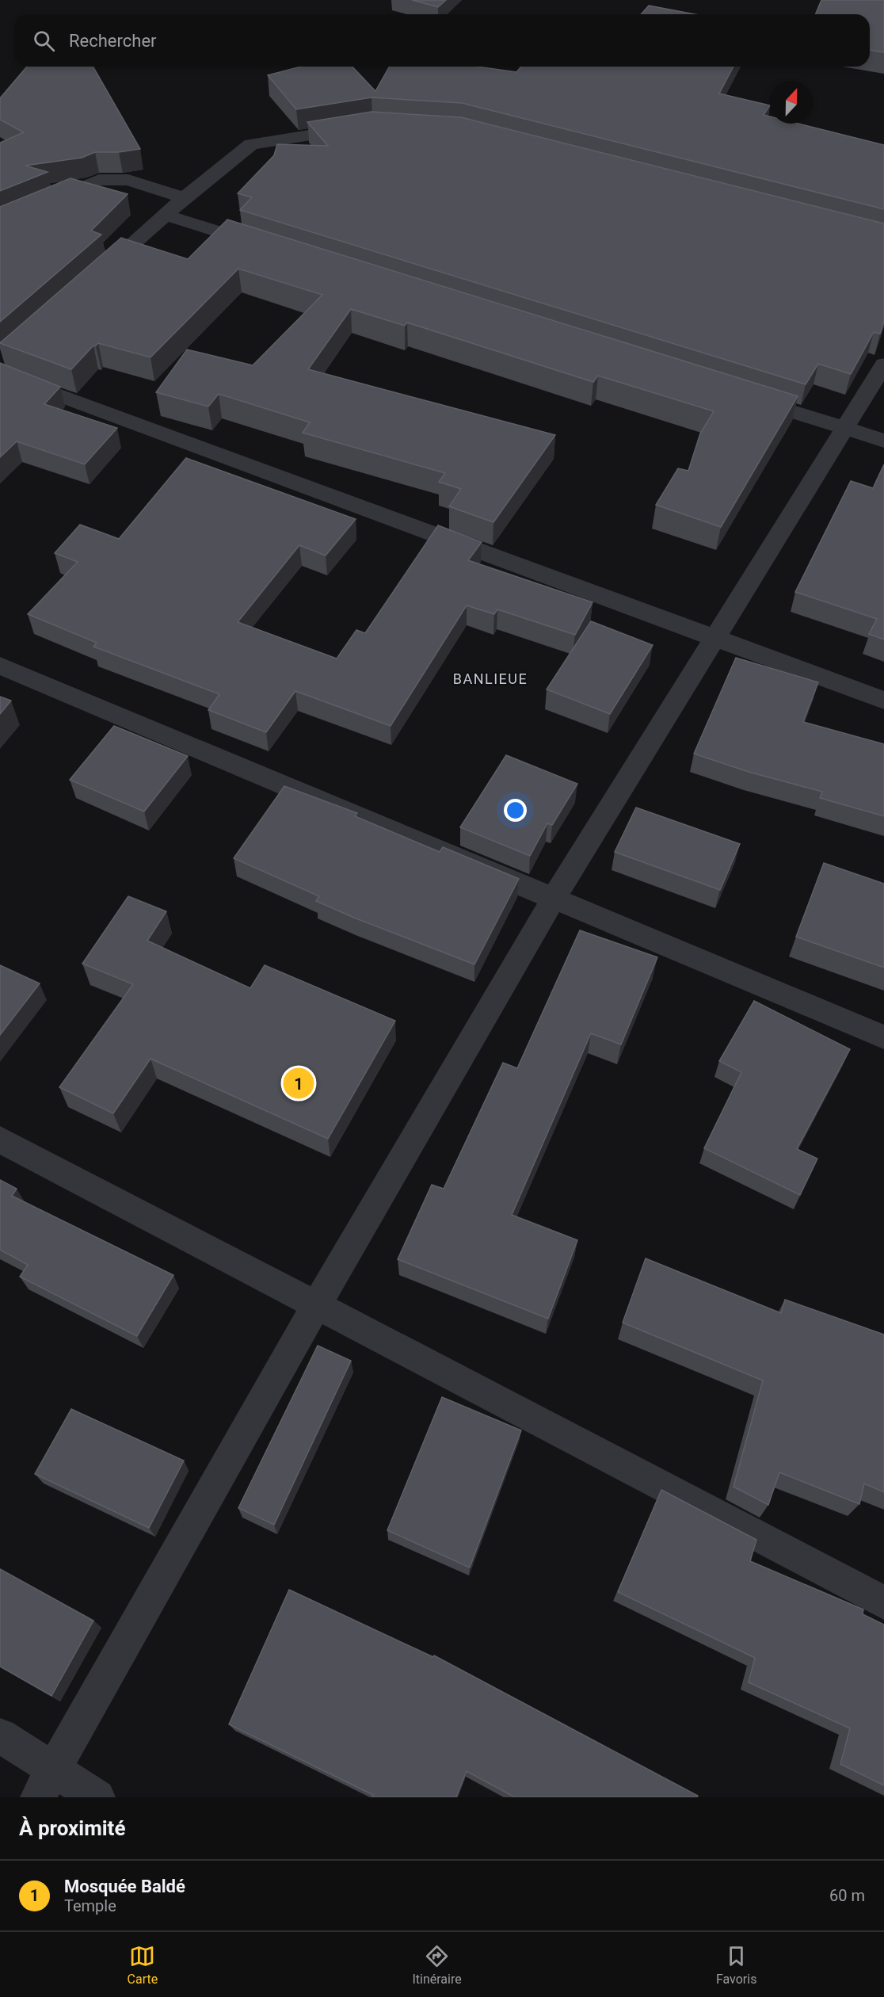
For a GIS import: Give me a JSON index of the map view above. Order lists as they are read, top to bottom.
{
  "districts": ["BANLIEUE"],
  "north": "top",
  "page": {
    "search": "Rechercher",
    "pins": "1",
    "heading": "À proximité",
    "list": [
      {
        "mark": "1",
        "name": "Mosquée Baldé",
        "note": "Temple",
        "value": "60 m"
      }
    ],
    "nav": ["Carte", "Itinéraire", "Favoris"]
  }
}
